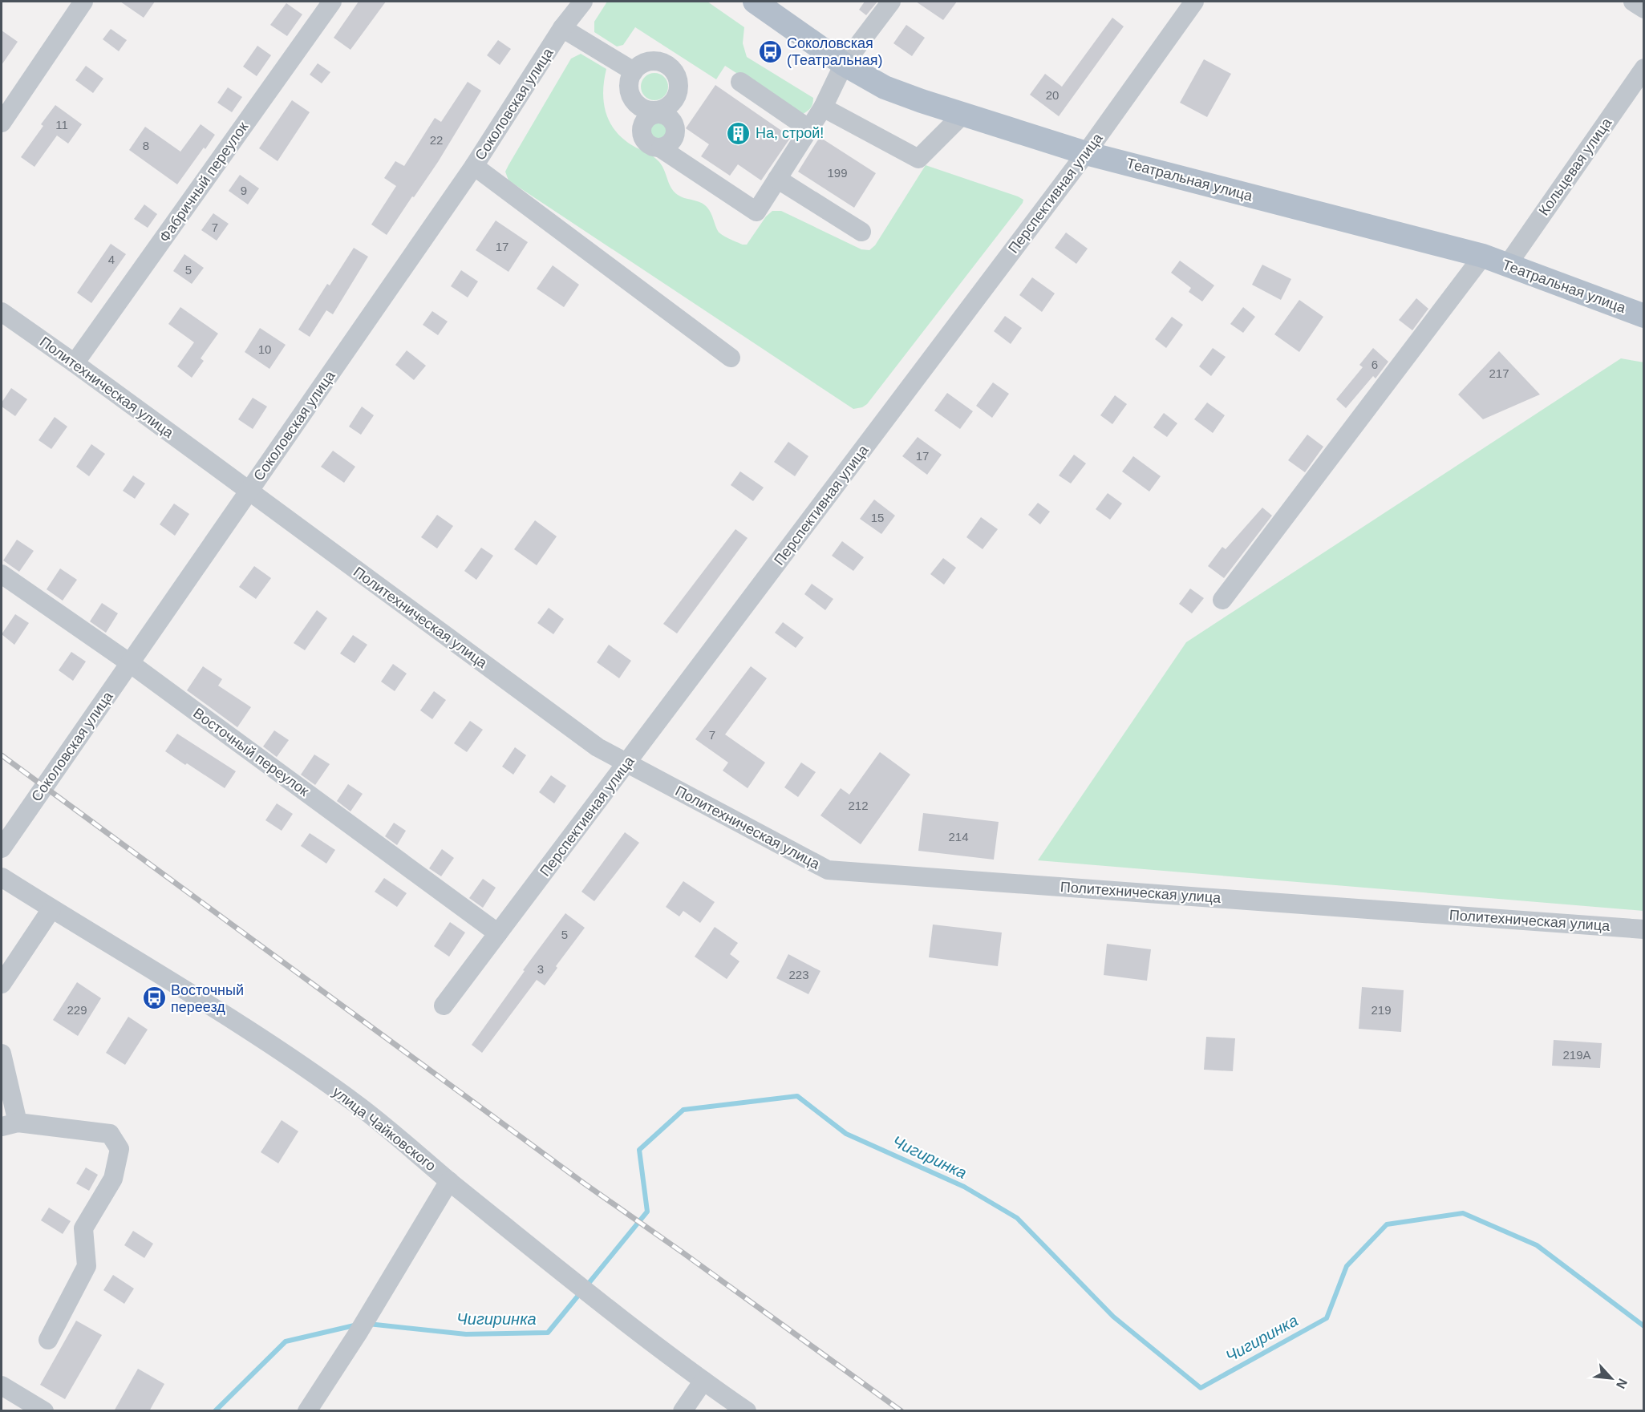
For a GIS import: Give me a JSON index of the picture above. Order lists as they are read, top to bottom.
{
  "streets": {
    "main road": ["Театральная улица"],
    "street": [
      "Соколовская улица",
      "Кольцевая улица",
      "Фабричный переулок",
      "Перспективная улица",
      "Политехническая улица",
      "Восточный переулок",
      "улица Чайковского"
    ]
  },
  "crossings": [
    ["Соколовская улица", "Политехническая улица"],
    ["Соколовская улица", "Восточный переулок"],
    ["Кольцевая улица", "Театральная улица"],
    ["Театральная улица", "Перспективная улица"],
    ["Фабричный переулок", "Политехническая улица"],
    ["Перспективная улица", "Политехническая улица"],
    ["Перспективная улица", "Восточный переулок"]
  ],
  "water": ["Чигиринка"],
  "places": {
    "bus stop": ["Соколовская (Театральная)", "Восточный переезд"],
    "building": ["На, строй!"]
  },
  "house_numbers": [
    "20",
    "11",
    "22",
    "8",
    "199",
    "9",
    "7",
    "17",
    "4",
    "5",
    "10",
    "6",
    "217",
    "17",
    "15",
    "7",
    "212",
    "214",
    "5",
    "3",
    "223",
    "229",
    "219",
    "219А"
  ],
  "north": "bottom right"
}
